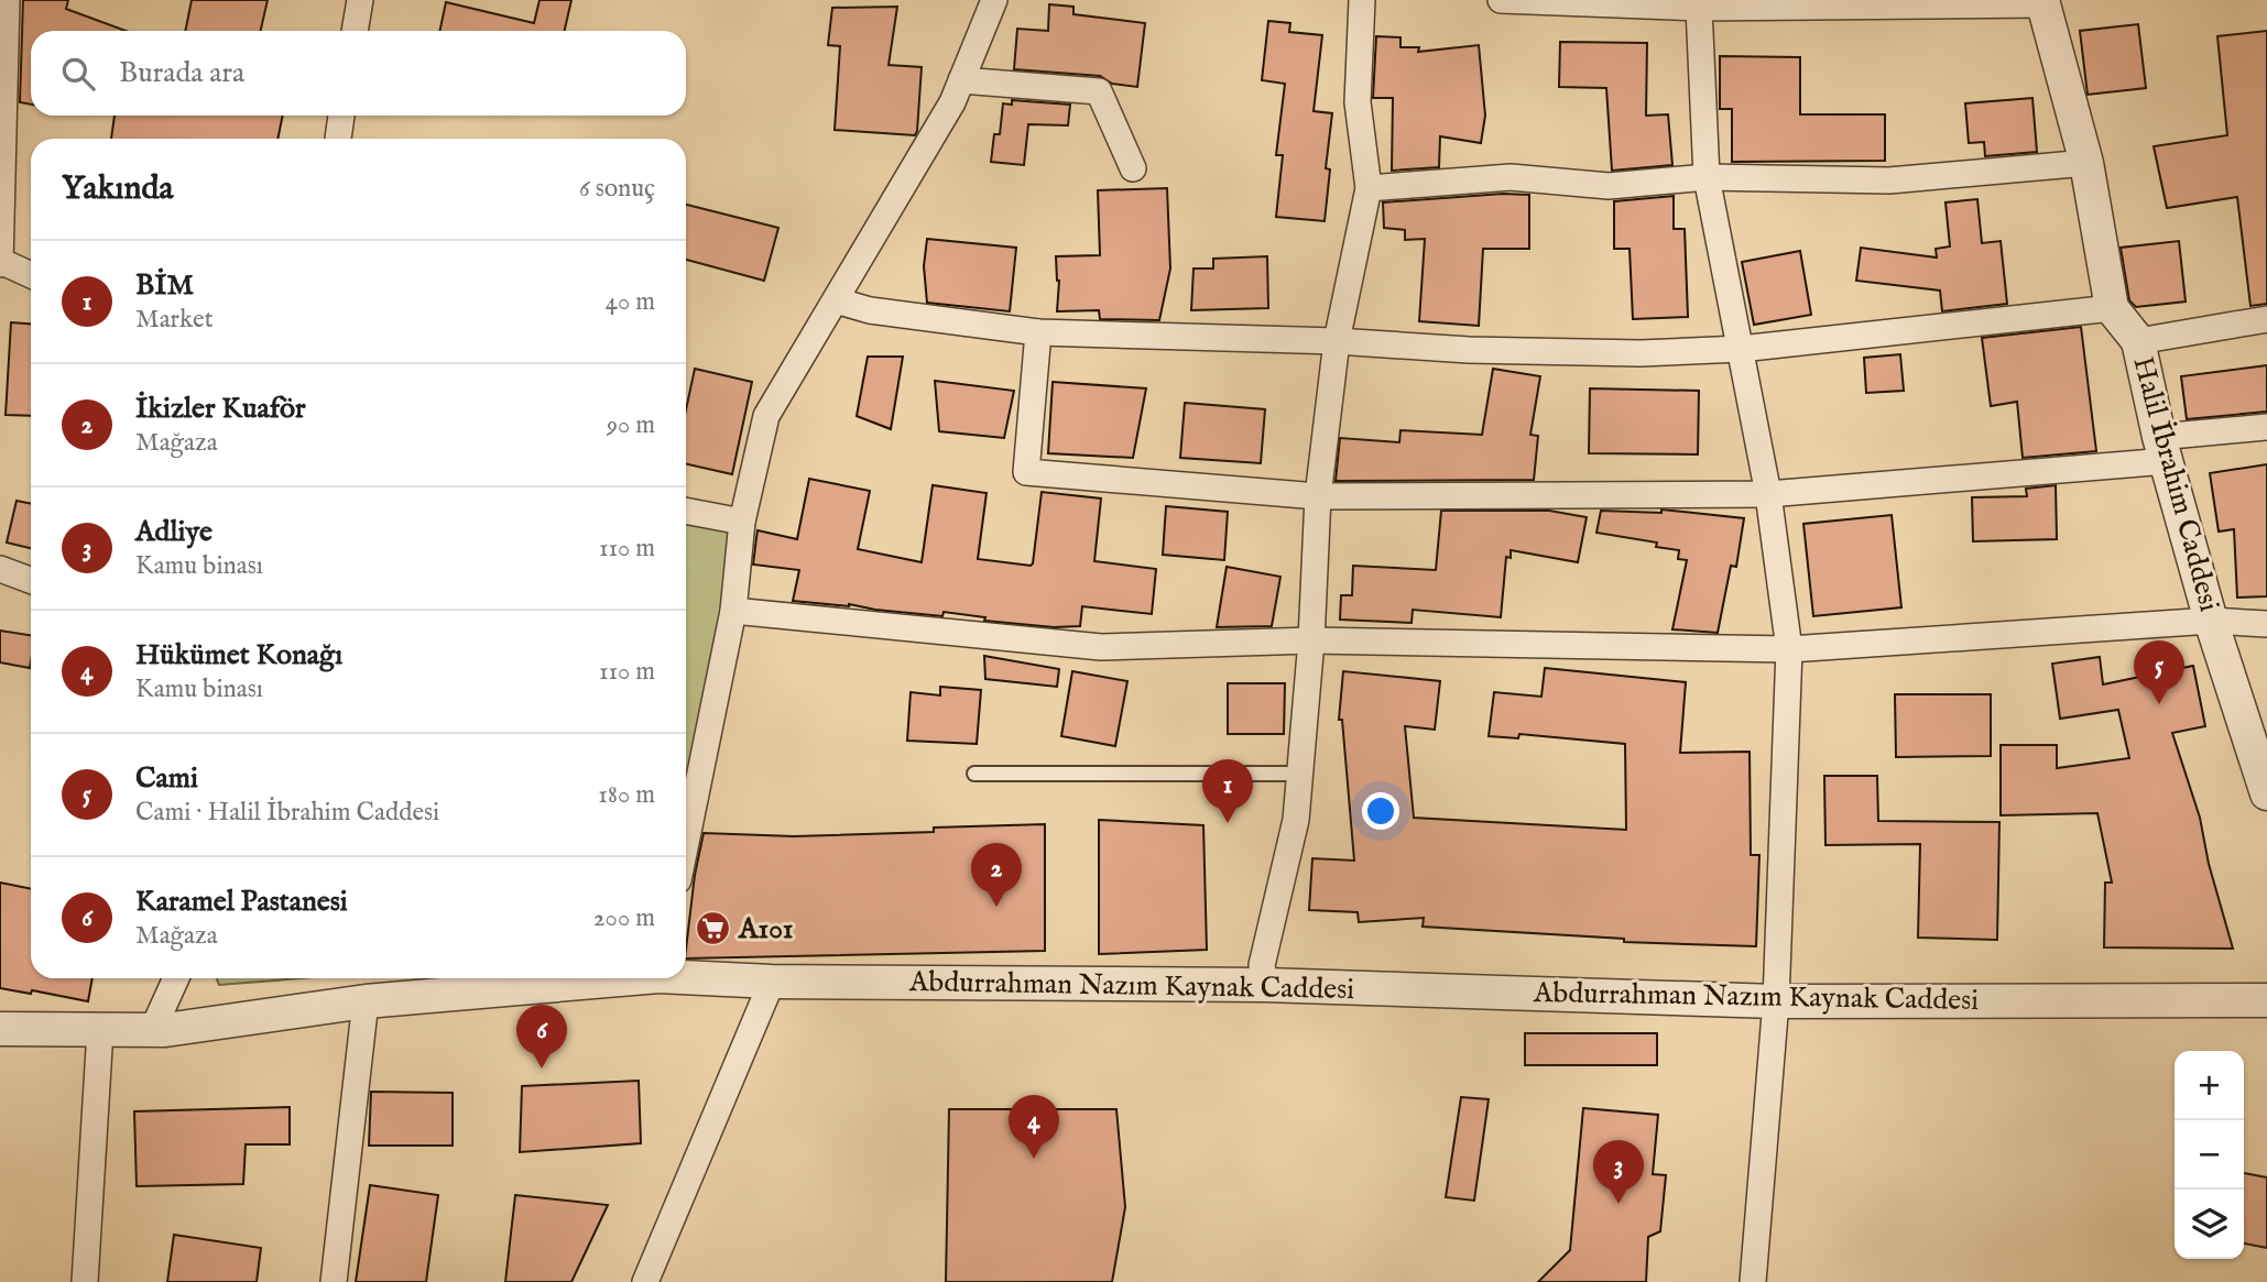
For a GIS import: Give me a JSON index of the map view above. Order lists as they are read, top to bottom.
{
  "streets": {
    "street": ["Halil İbrahim Caddesi", "Abdurrahman Nazım Kaynak Caddesi"]
  },
  "places": {
    "supermarket": ["A101"]
  },
  "page": {
    "search": "Burada ara",
    "heading": ["Yakında", "6 sonuç"],
    "list": [
      {
        "mark": "1",
        "name": "BİM",
        "note": "Market",
        "value": "40 m"
      },
      {
        "mark": "2",
        "name": "İkizler Kuaför",
        "note": "Mağaza",
        "value": "90 m"
      },
      {
        "mark": "3",
        "name": "Adliye",
        "note": "Kamu binası",
        "value": "110 m"
      },
      {
        "mark": "4",
        "name": "Hükümet Konağı",
        "note": "Kamu binası",
        "value": "110 m"
      },
      {
        "mark": "5",
        "name": "Cami",
        "note": "Cami · Halil İbrahim Caddesi",
        "value": "180 m"
      },
      {
        "mark": "6",
        "name": "Karamel Pastanesi",
        "note": "Mağaza",
        "value": "200 m"
      }
    ],
    "pins": [
      "5",
      "1",
      "2",
      "6",
      "4",
      "3"
    ],
    "map_buttons": ["+", "−"]
  }
}
